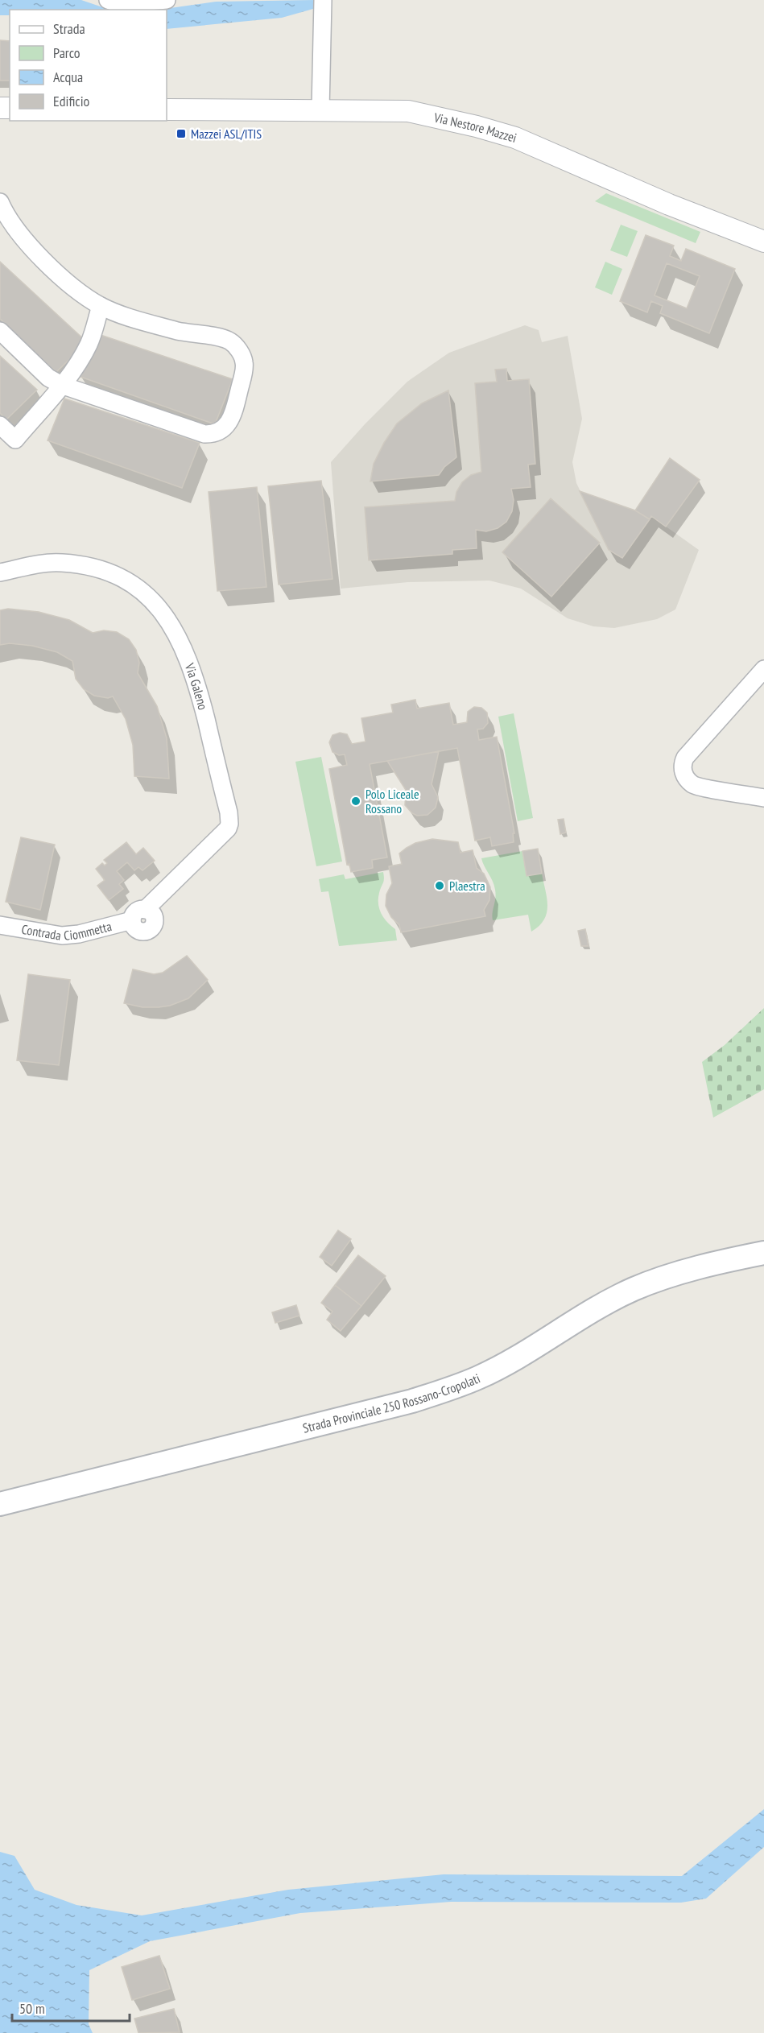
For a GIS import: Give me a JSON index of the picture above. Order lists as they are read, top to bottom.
{
  "streets": {
    "main road": ["Strada Provinciale 250 Rossano-Cropolati"],
    "street": ["Via Nestore Mazzei", "Via Galeno", "Contrada Ciommetta"]
  },
  "crossings": [
    ["Via Galeno", "Contrada Ciommetta"]
  ],
  "places": {
    "transit": ["Mazzei ASL/ITIS"],
    "other": ["Polo Liceale Rossano", "Plaestra"]
  },
  "legend": [
    "Strada",
    "Parco",
    "Acqua",
    "Edificio"
  ],
  "scale_bar": "50 m"
}
